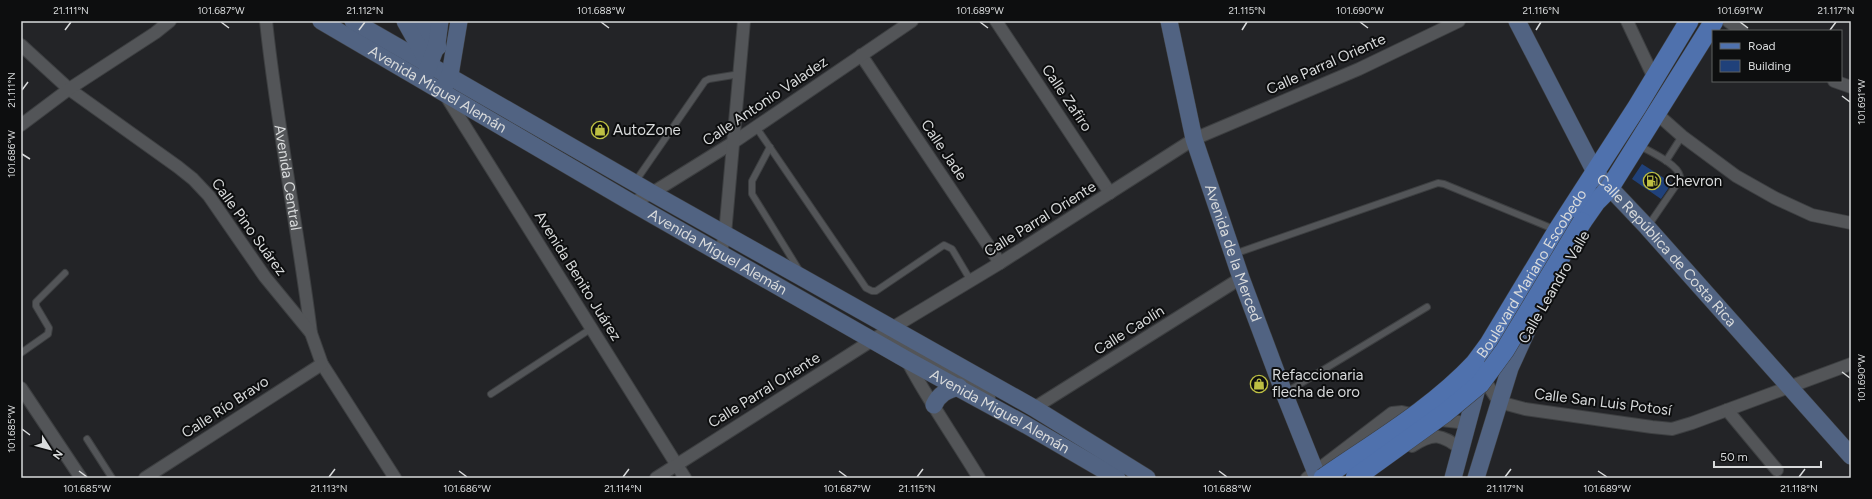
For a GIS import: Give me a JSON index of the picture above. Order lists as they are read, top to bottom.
{
  "streets": {
    "main road": [
      "Avenida Miguel Alemán",
      "Calle República de Costa Rica",
      "Avenida de la Merced",
      "Boulevard Mariano Escobedo",
      "Calle Leandro Valle"
    ],
    "street": [
      "Calle Parral Oriente",
      "Calle Zafiro",
      "Calle Antonio Valadez",
      "Calle Jade",
      "Avenida Central",
      "Calle Pino Suárez",
      "Avenida Benito Juárez",
      "Calle Caolín",
      "Calle San Luis Potosí",
      "Calle Río Bravo"
    ]
  },
  "crossings": [
    ["Calle Parral Oriente", "Avenida Miguel Alemán"],
    ["Calle Parral Oriente", "Calle Zafiro"],
    ["Calle Parral Oriente", "Calle Jade"],
    ["Calle Parral Oriente", "Avenida de la Merced"],
    ["Calle Parral Oriente", "Avenida Benito Juárez"],
    ["Avenida Miguel Alemán", "Calle Antonio Valadez"],
    ["Avenida Miguel Alemán", "Avenida Benito Juárez"],
    ["Avenida Miguel Alemán", "Calle Caolín"],
    ["Calle Antonio Valadez", "Calle Jade"],
    ["Avenida Central", "Calle Pino Suárez"],
    ["Calle Pino Suárez", "Calle Río Bravo"],
    ["Calle República de Costa Rica", "Boulevard Mariano Escobedo"],
    ["Calle República de Costa Rica", "Calle Leandro Valle"],
    ["Calle República de Costa Rica", "Calle San Luis Potosí"],
    ["Avenida de la Merced", "Boulevard Mariano Escobedo"],
    ["Avenida de la Merced", "Calle Caolín"],
    ["Boulevard Mariano Escobedo", "Calle Leandro Valle"],
    ["Calle Leandro Valle", "Calle San Luis Potosí"]
  ],
  "places": {
    "shop": ["AutoZone", "Refaccionaria flecha de oro"],
    "fuel station": ["Chevron"]
  },
  "legend": ["Road", "Building"],
  "scale_bar": "50 m",
  "north": "bottom right",
  "coordinates": [
    "21.111°N",
    "101.687°W",
    "21.112°N",
    "101.688°W",
    "101.689°W",
    "21.115°N",
    "101.690°W",
    "21.116°N",
    "101.691°W",
    "21.117°N",
    "101.686°W",
    "101.685°W",
    "21.113°N",
    "21.114°N",
    "21.118°N"
  ]
}
